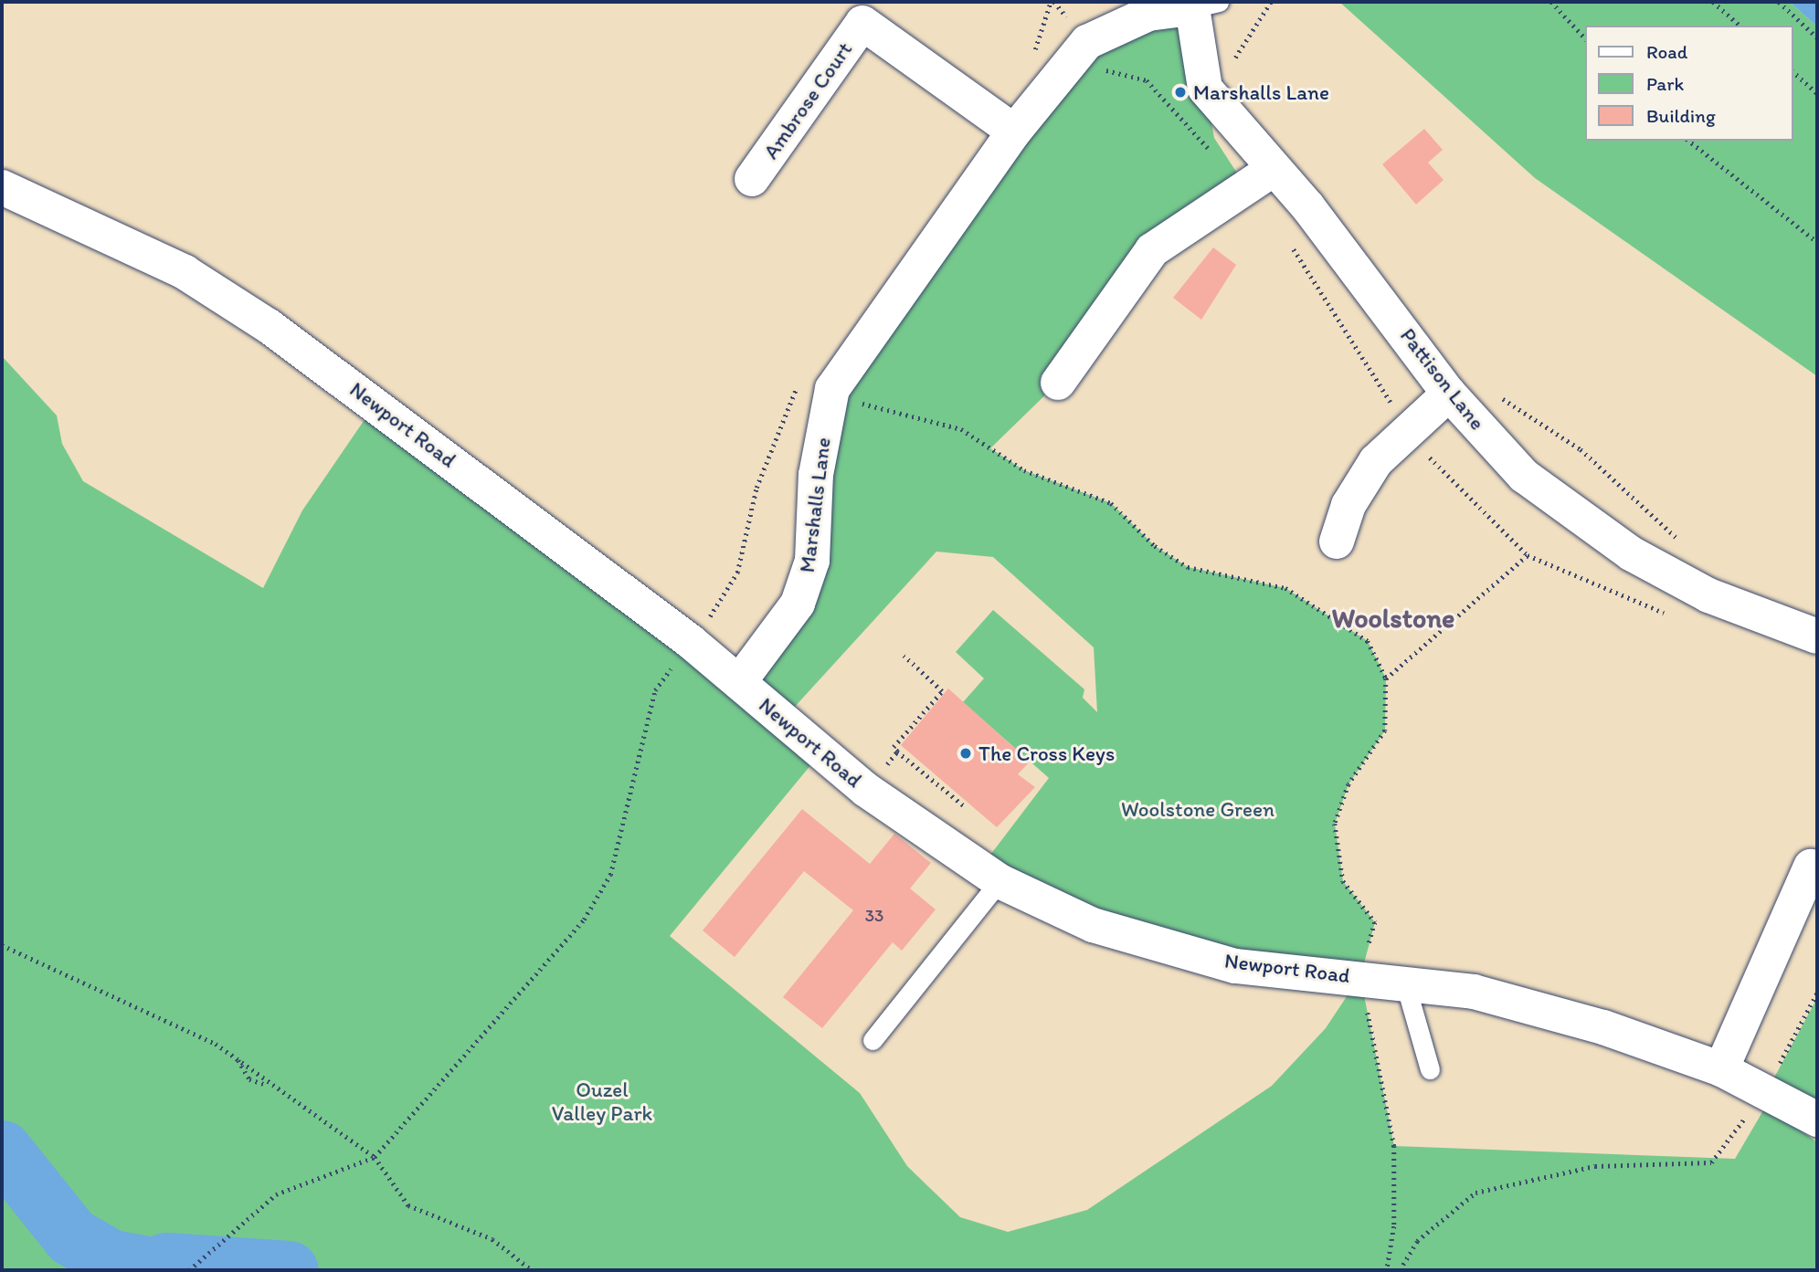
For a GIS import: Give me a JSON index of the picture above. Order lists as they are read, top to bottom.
{
  "streets": {
    "street": [
      "Ambrose Court",
      "Pattison Lane",
      "Newport Road",
      "Marshalls Lane"
    ]
  },
  "crossings": [
    ["Ambrose Court", "Marshalls Lane"],
    ["Pattison Lane", "Marshalls Lane"],
    ["Newport Road", "Marshalls Lane"]
  ],
  "districts": ["Woolstone"],
  "parks": ["Woolstone Green", "Ouzel Valley Park"],
  "places": ["Marshalls Lane", "The Cross Keys"],
  "house_numbers": ["33"],
  "legend": ["Road", "Park", "Building"]
}
